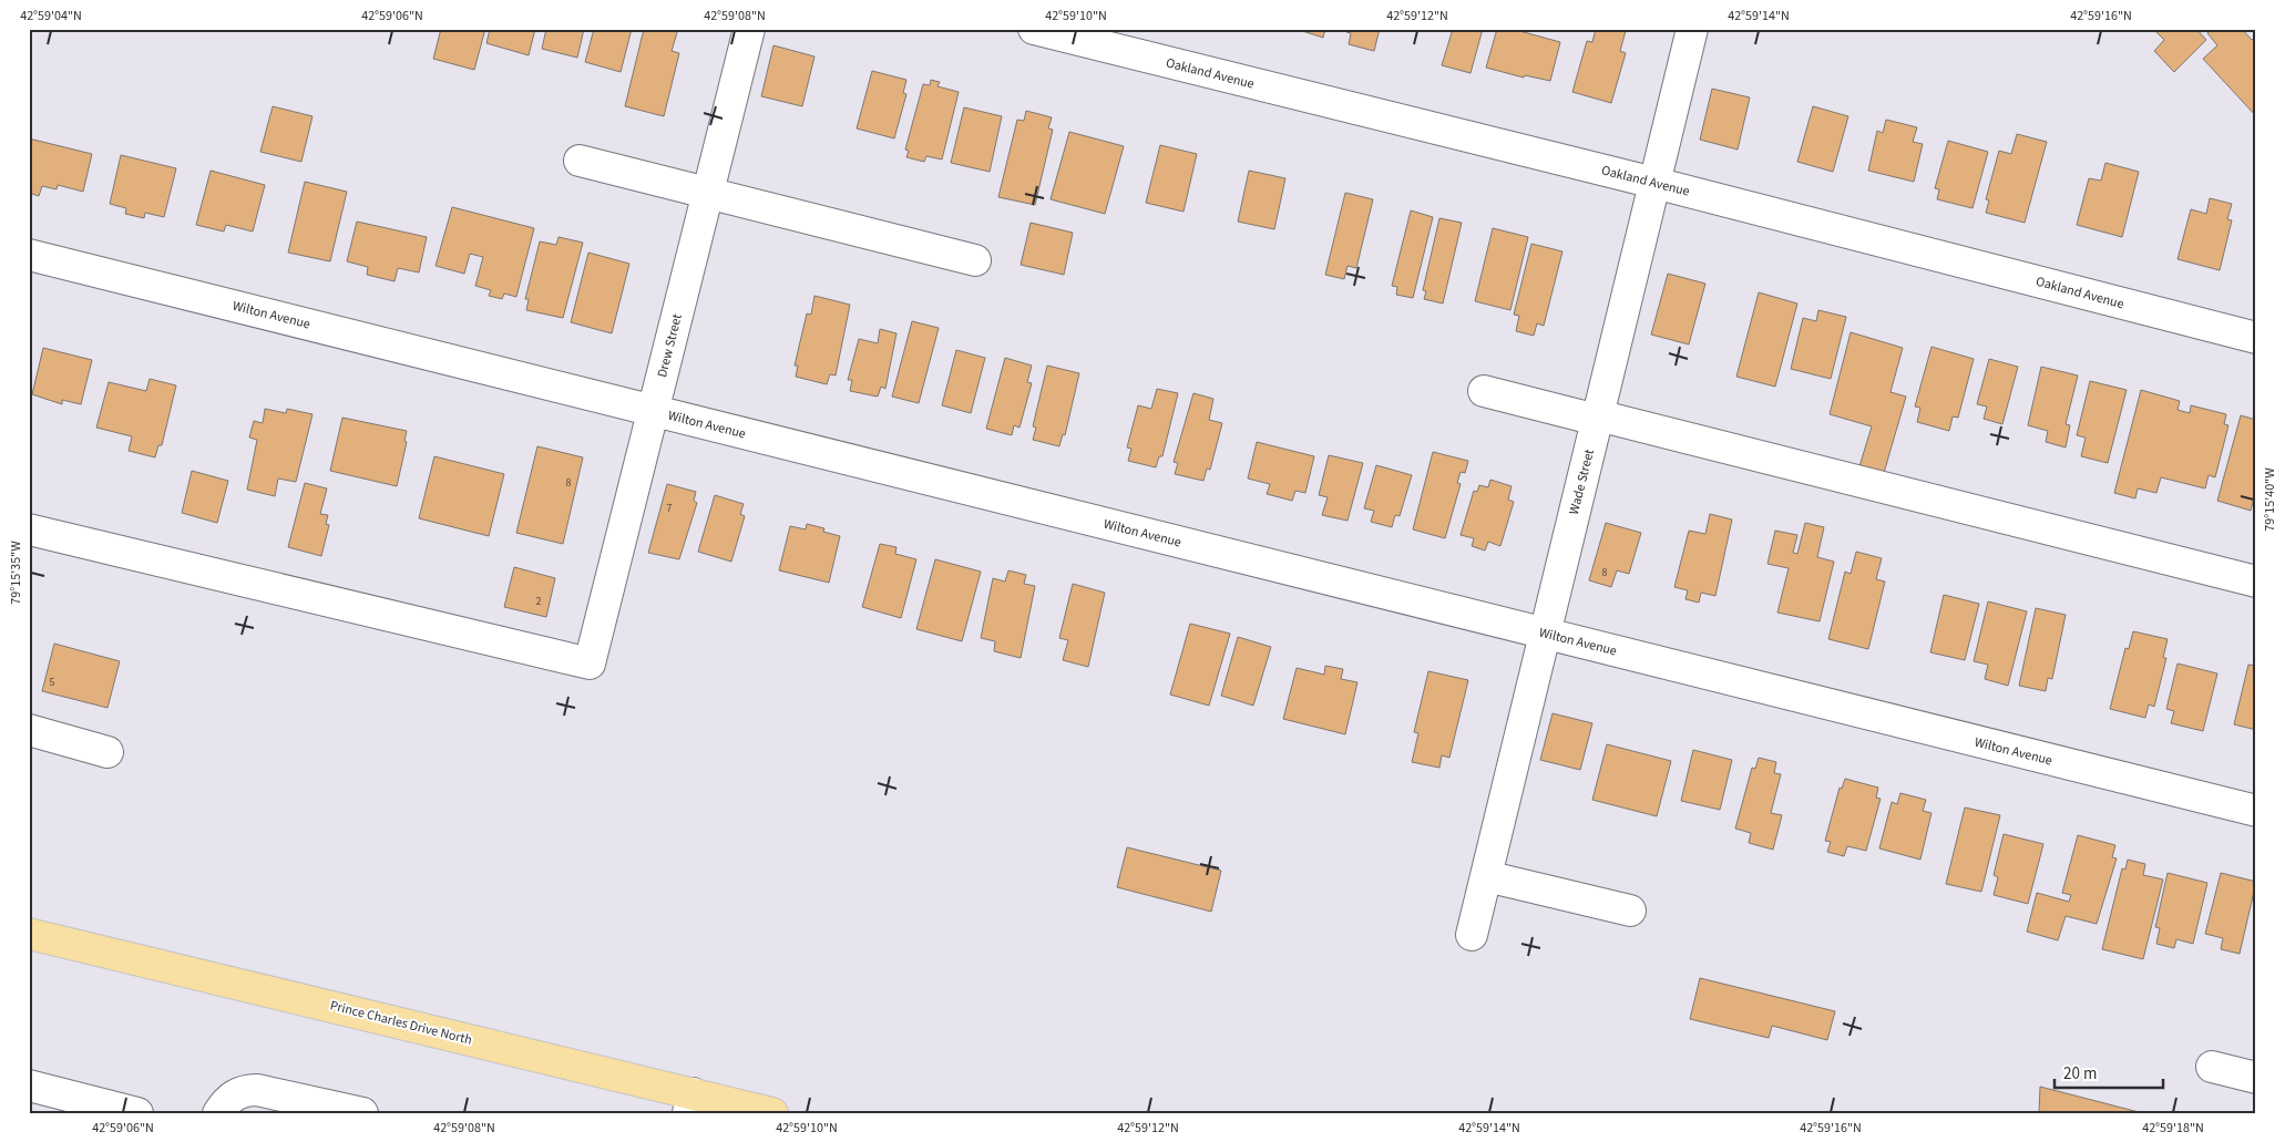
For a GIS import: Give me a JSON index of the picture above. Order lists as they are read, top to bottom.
{
  "streets": {
    "main road": ["Prince Charles Drive North"],
    "street": [
      "Oakland Avenue",
      "Wilton Avenue",
      "Drew Street",
      "Wade Street"
    ]
  },
  "crossings": [
    ["Oakland Avenue", "Wade Street"],
    ["Wilton Avenue", "Drew Street"],
    ["Wilton Avenue", "Wade Street"]
  ],
  "house_numbers": [
    "8",
    "7",
    "8",
    "2",
    "5"
  ],
  "scale_bar": "20 m",
  "coordinates": [
    "42°59'04\"N",
    "42°59'06\"N",
    "42°59'08\"N",
    "42°59'10\"N",
    "42°59'12\"N",
    "42°59'14\"N",
    "42°59'16\"N",
    "79°15'40\"W",
    "79°15'35\"W",
    "42°59'18\"N"
  ]
}
